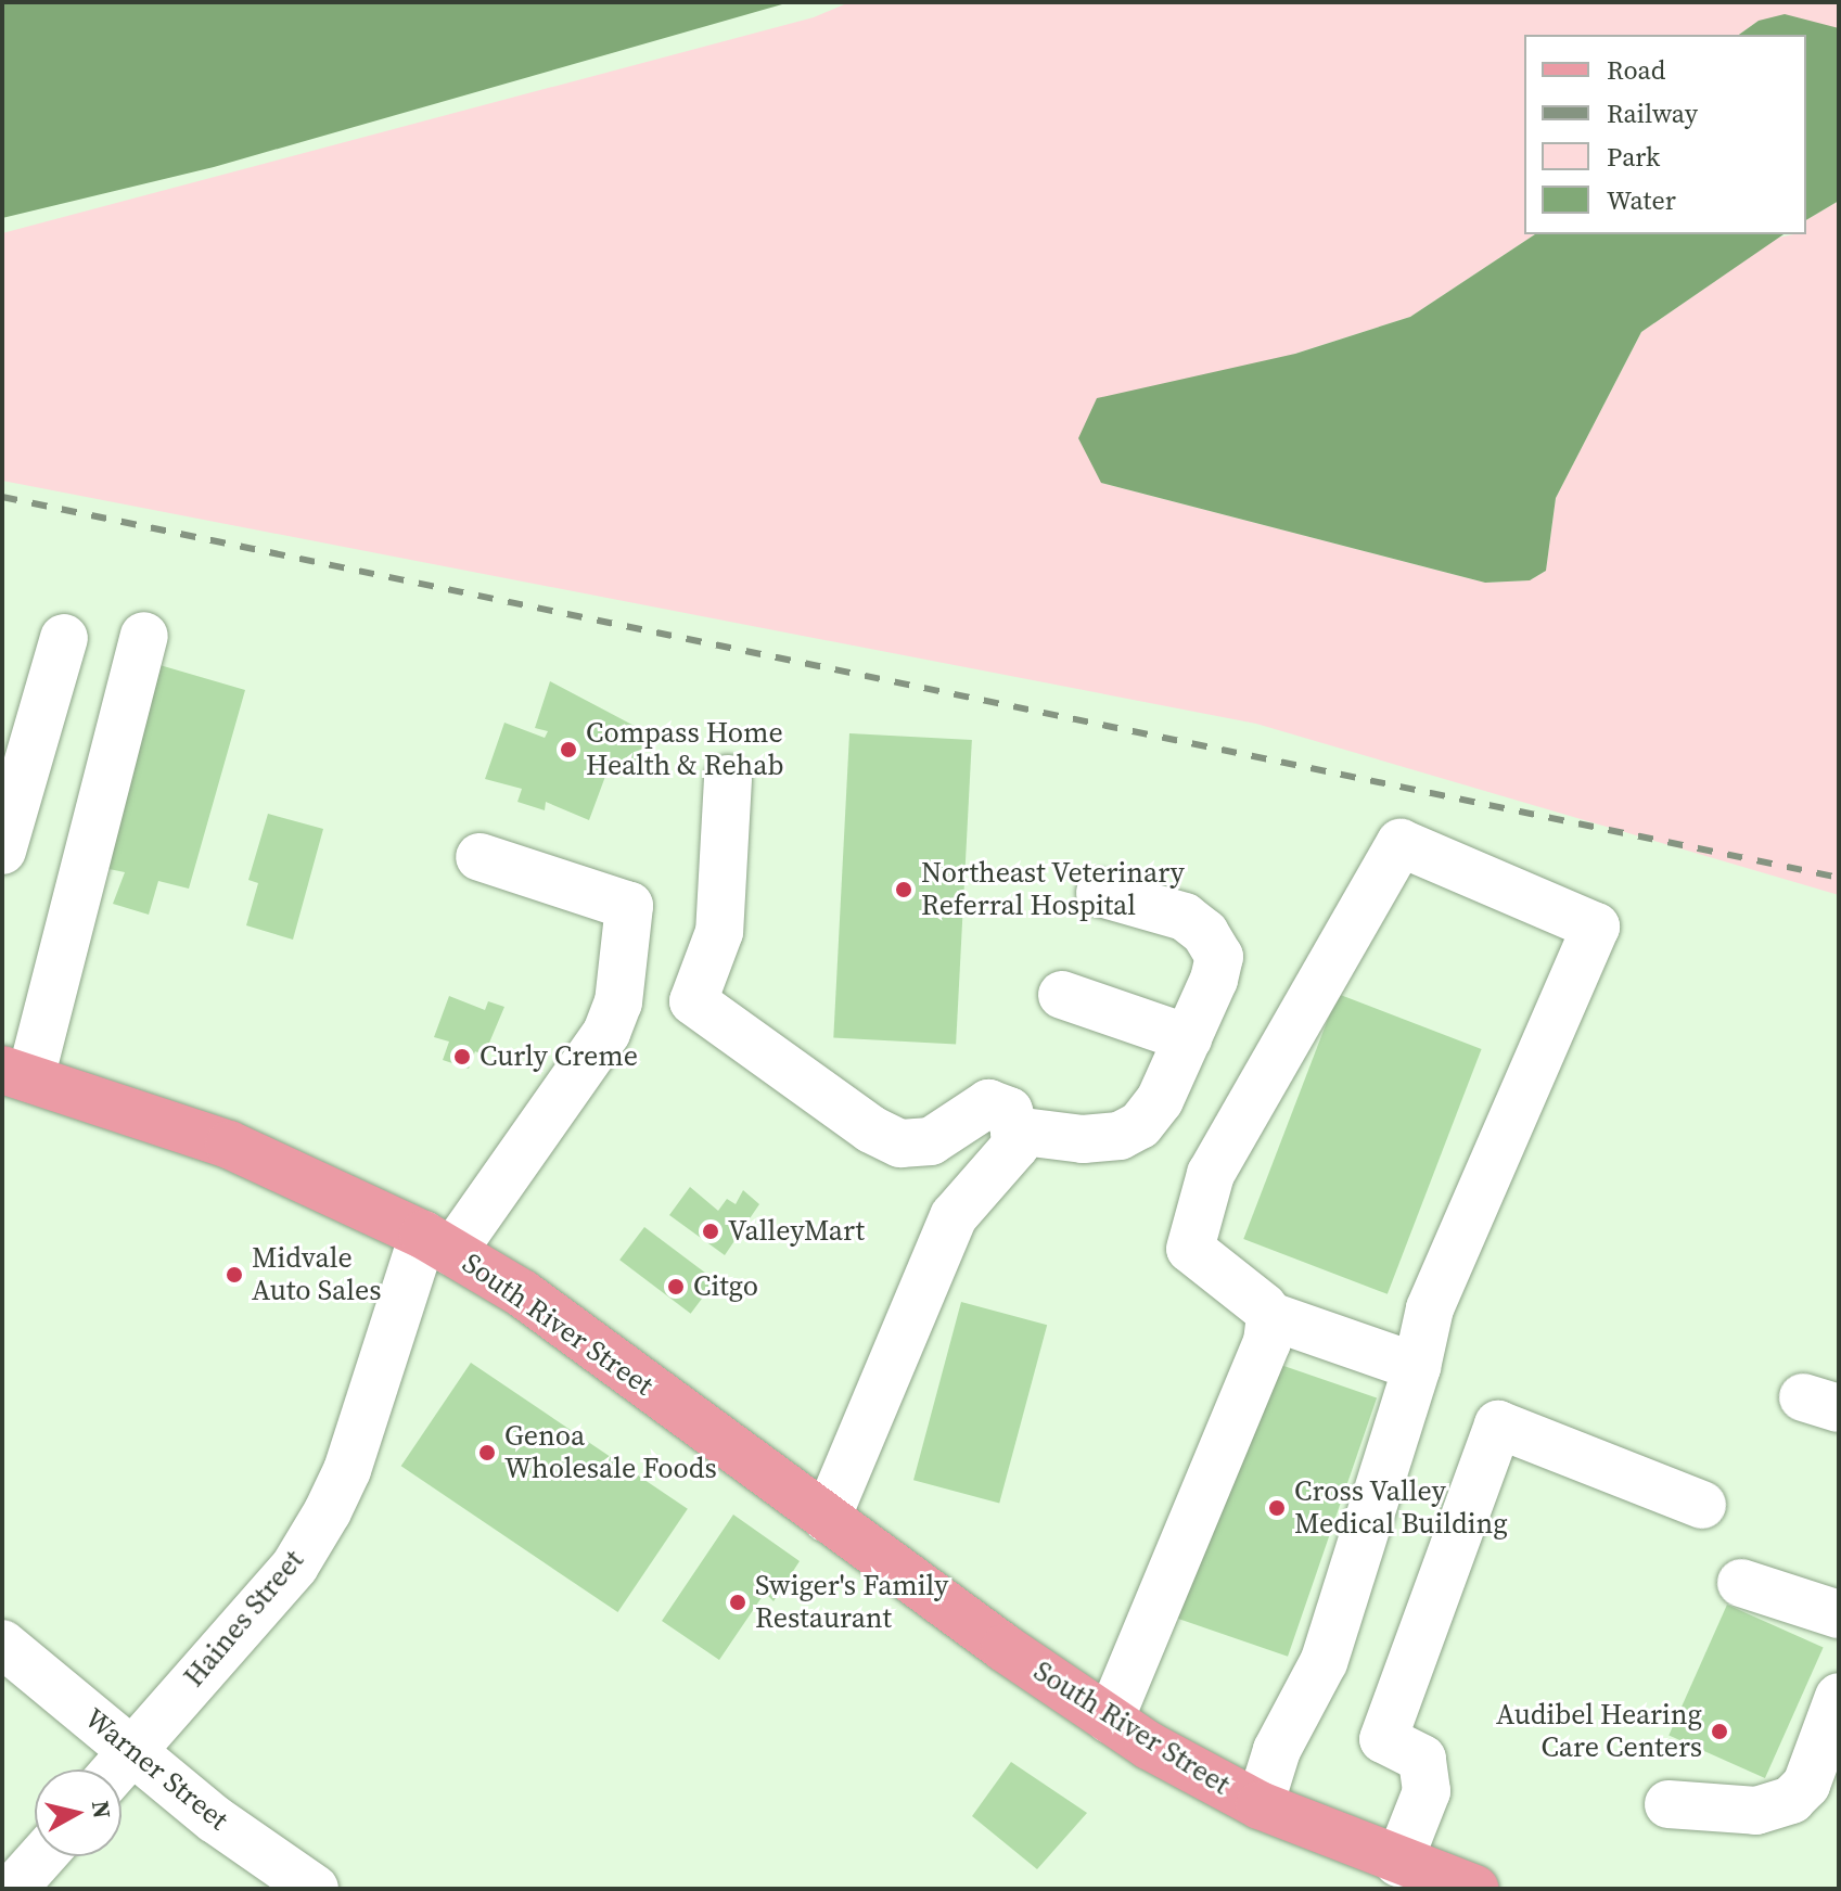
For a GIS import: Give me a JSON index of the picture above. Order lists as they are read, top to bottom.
{
  "streets": {
    "main road": ["South River Street"],
    "street": ["Haines Street", "Warner Street"]
  },
  "crossings": [
    ["South River Street", "Haines Street"],
    ["Haines Street", "Warner Street"]
  ],
  "places": [
    "Compass Home Health & Rehab",
    "Northeast Veterinary Referral Hospital",
    "Curly Creme",
    "ValleyMart",
    "Midvale Auto Sales",
    "Citgo",
    "Genoa Wholesale Foods",
    "Cross Valley Medical Building",
    "Swiger's Family Restaurant",
    "Audibel Hearing Care Centers"
  ],
  "legend": [
    "Road",
    "Railway",
    "Park",
    "Water"
  ],
  "north": "right"
}
